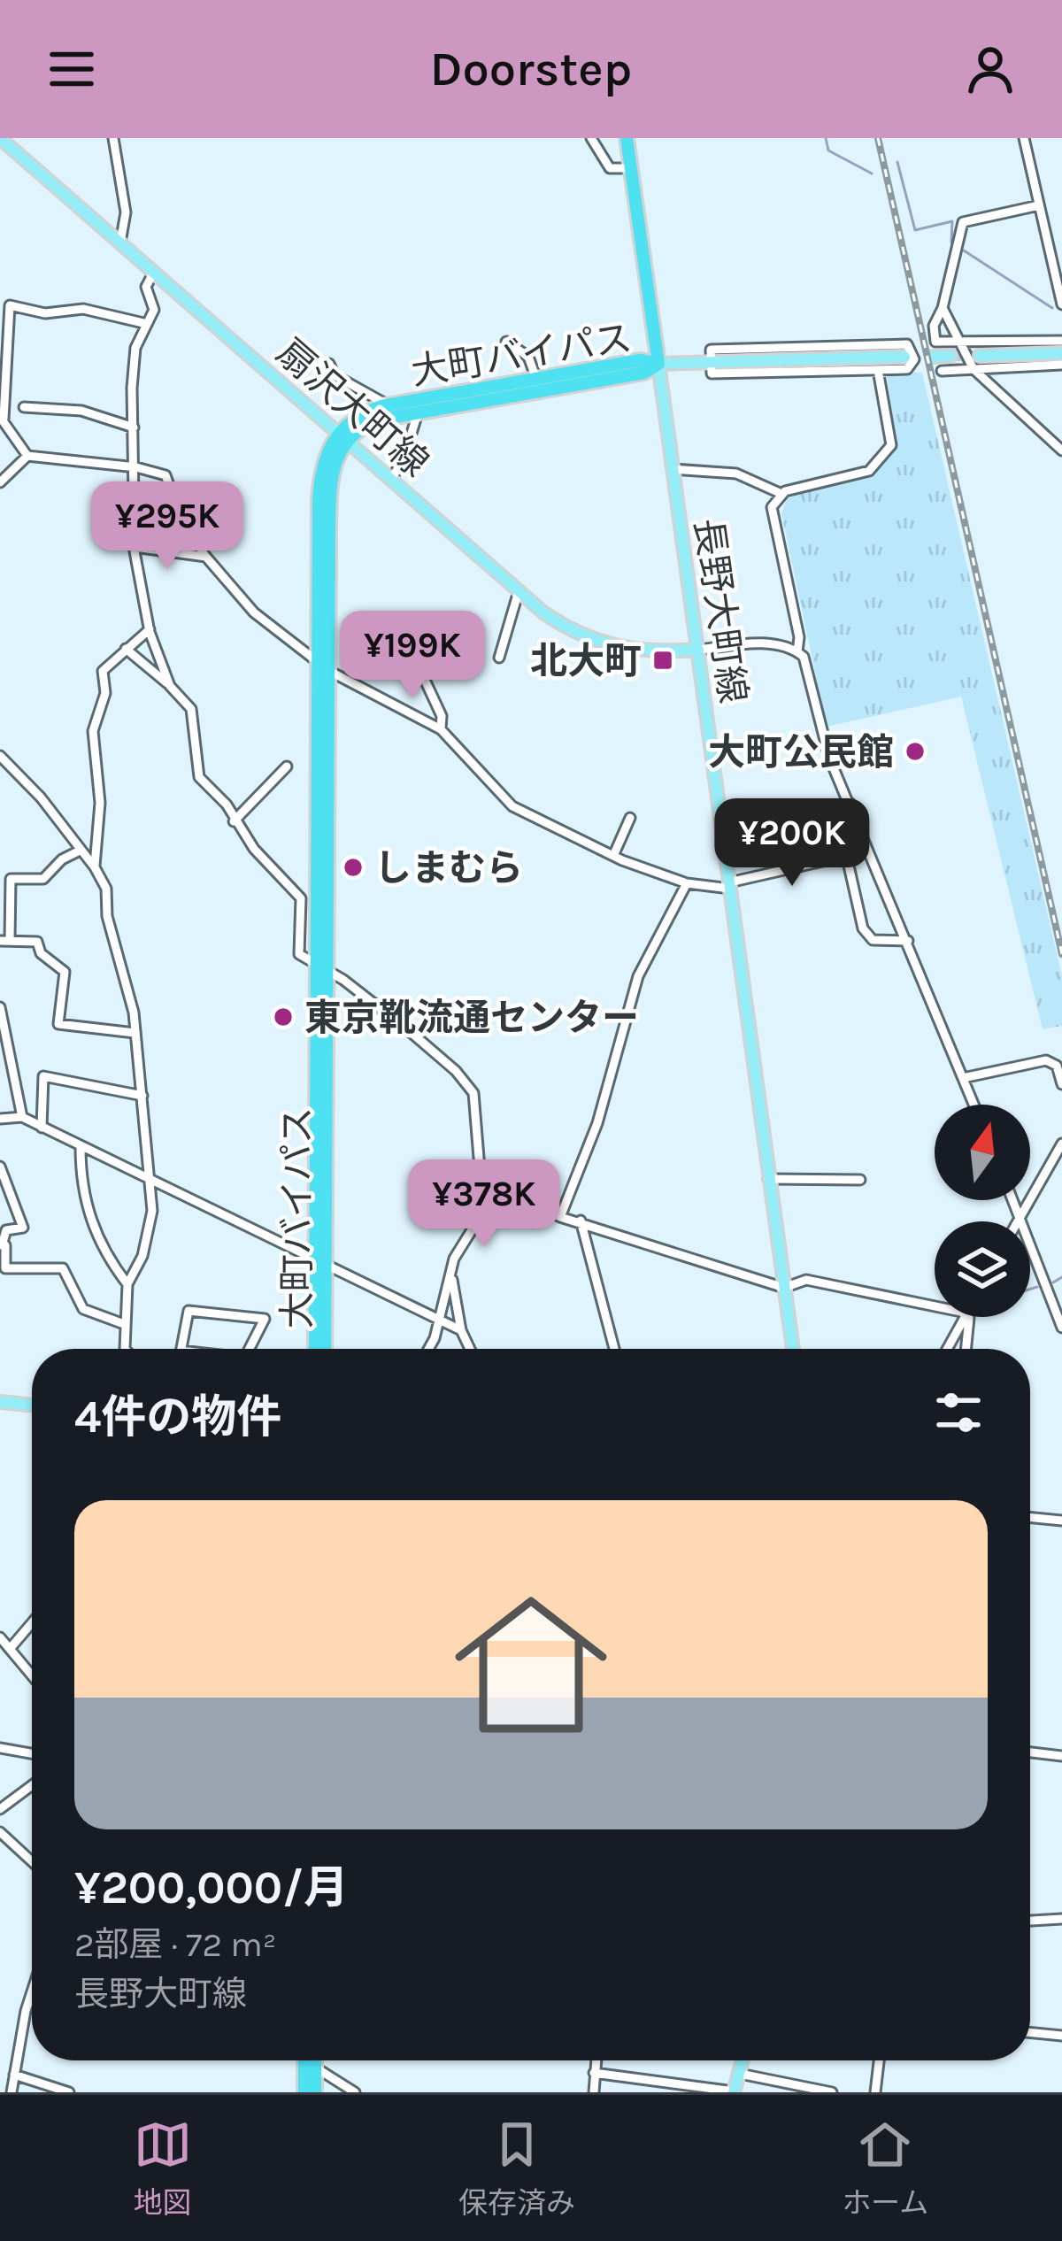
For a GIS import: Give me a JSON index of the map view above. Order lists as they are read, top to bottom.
{
  "streets": {
    "highway": ["大町バイパス"],
    "main road": ["扇沢大町線", "長野大町線"]
  },
  "crossings": [
    ["大町バイパス", "扇沢大町線"],
    ["大町バイパス", "長野大町線"],
    ["扇沢大町線", "長野大町線"]
  ],
  "places": {
    "transit": ["北大町"],
    "other": ["大町公民館", "しまむら", "東京靴流通センター"]
  },
  "north": "top",
  "page": {
    "header": "Doorstep",
    "price": [
      "¥295K",
      "¥199K",
      "¥200K",
      "¥378K"
    ],
    "heading": "4件の物件",
    "list": [
      {
        "name": "¥200,000/月",
        "note": "2部屋 · 72 m² · 長野大町線"
      }
    ],
    "tabs": ["地図", "保存済み", "ホーム"]
  }
}
